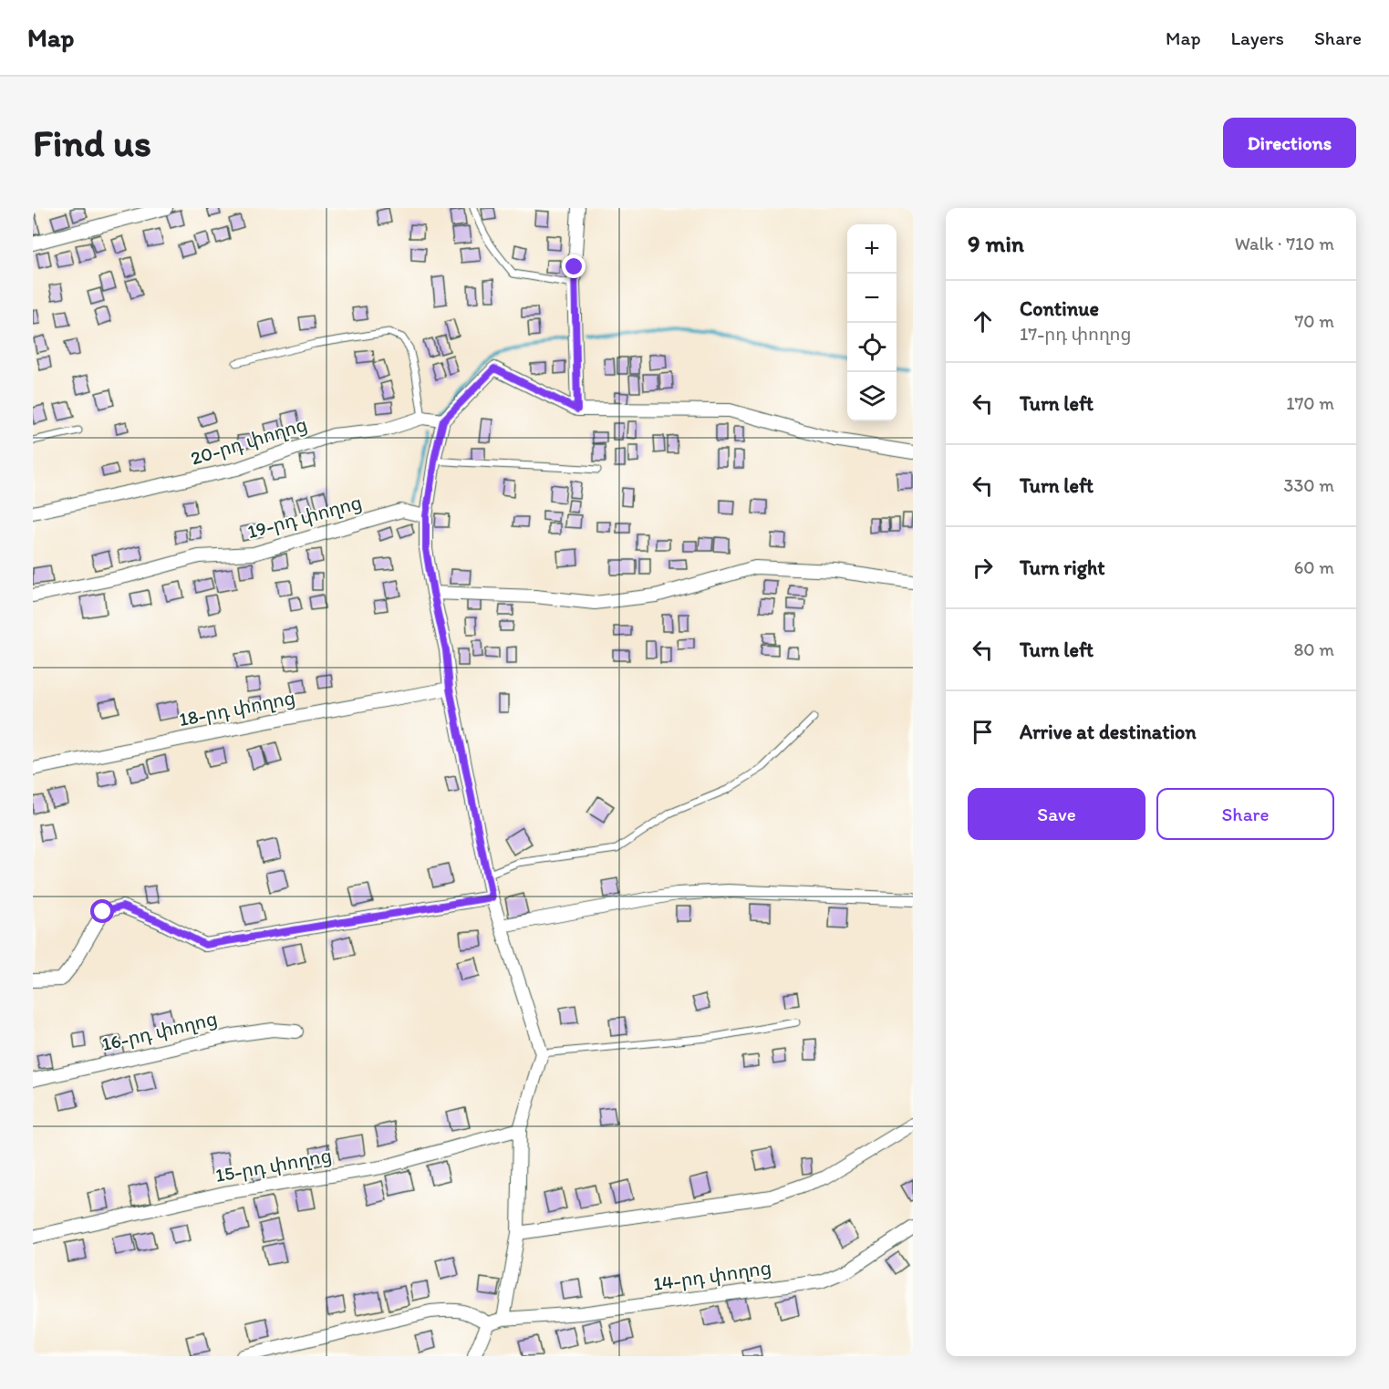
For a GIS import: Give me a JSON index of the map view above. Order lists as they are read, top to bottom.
{
  "streets": {
    "street": [
      "20-րդ փողոց",
      "19-րդ փողոց",
      "18-րդ փողոց",
      "16-րդ փողոց",
      "15-րդ փողոց",
      "14-րդ փողոց"
    ]
  },
  "page": {
    "header": "Map",
    "nav": ["Map", "Layers", "Share"],
    "buttons": [
      "Directions",
      ["Save", "Share"]
    ],
    "title": "Find us",
    "heading": ["9 min", "Walk · 710 m"],
    "map_buttons": ["+", "−"],
    "list": [
      ["Continue", "17-րդ փողոց", "70 m"],
      ["Turn left", "170 m"],
      ["Turn left", "330 m"],
      ["Turn right", "60 m"],
      ["Turn left", "80 m"],
      "Arrive at destination"
    ]
  }
}
